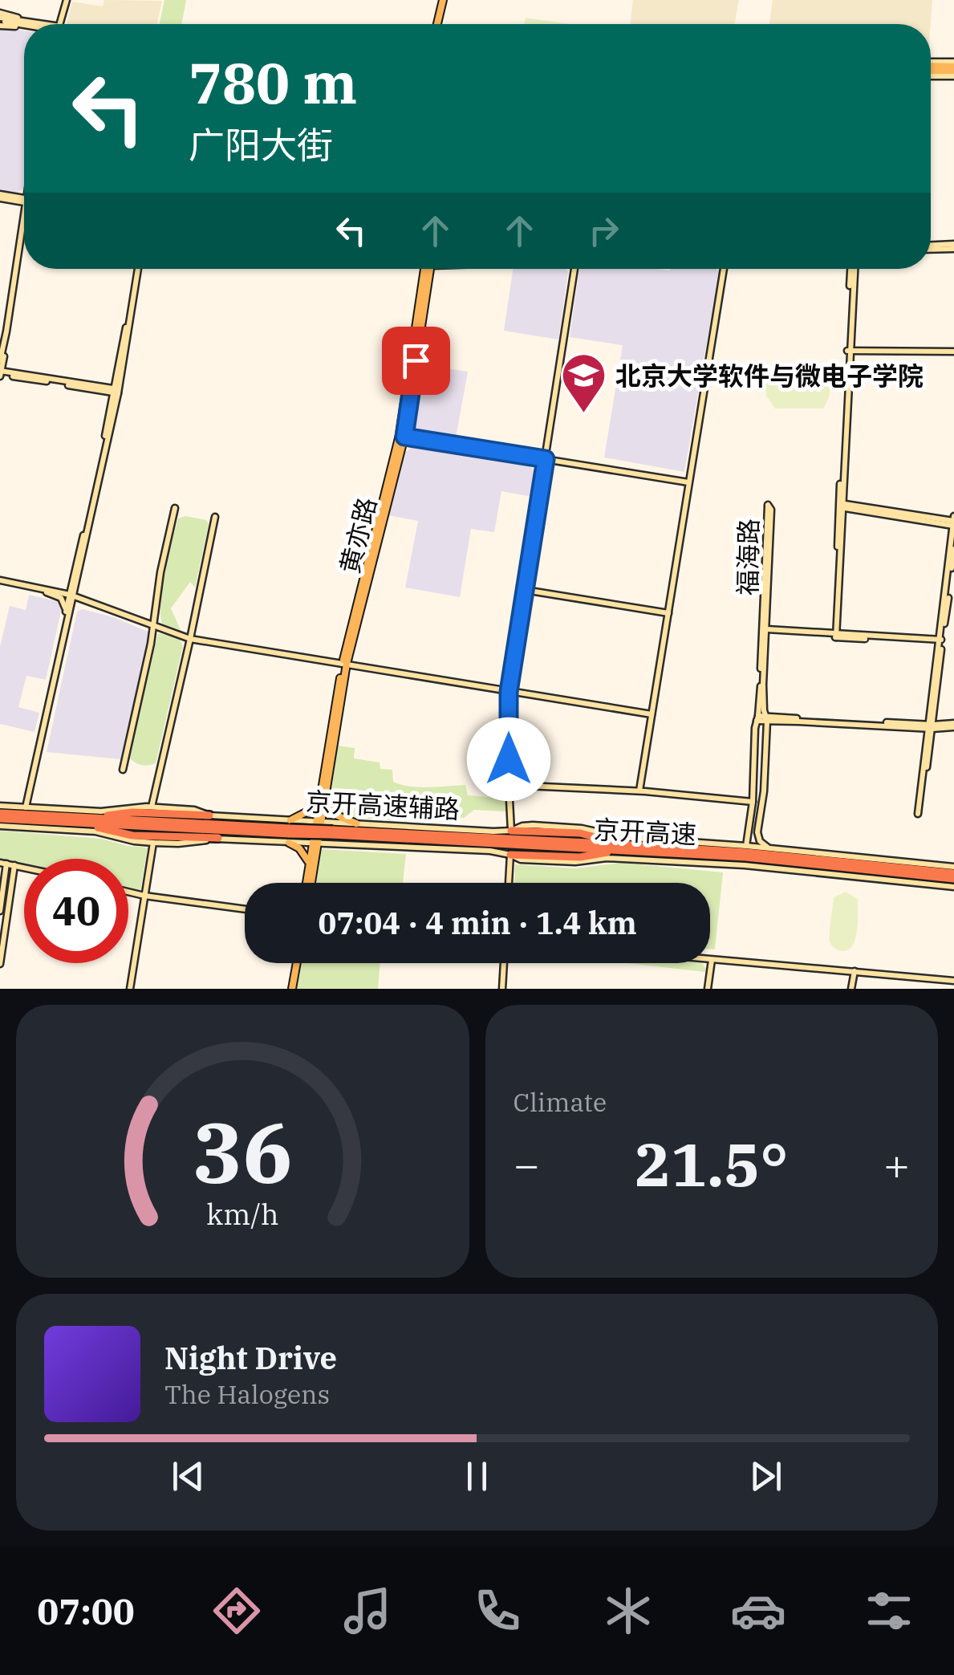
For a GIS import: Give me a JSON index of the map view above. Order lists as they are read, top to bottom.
{
  "streets": {
    "highway": ["京开高速"],
    "main road": ["黄亦路"],
    "street": ["福海路", "京开高速辅路"]
  },
  "crossings": [
    ["黄亦路", "京开高速辅路"],
    ["福海路", "京开高速辅路"],
    ["京开高速辅路", "京开高速"]
  ],
  "places": {
    "school or university": ["北京大学软件与微电子学院"]
  },
  "page": {
    "turn": ["780 m", "广阳大街"],
    "limit": "40",
    "trip": "07:04 · 4 min · 1.4 km",
    "tile": "Climate",
    "heat": ["−", "21.5°", "+"],
    "song": ["Night Drive", "The Halogens"],
    "tabs": "07:00",
    "gauge": ["36", "km/h"]
  }
}
